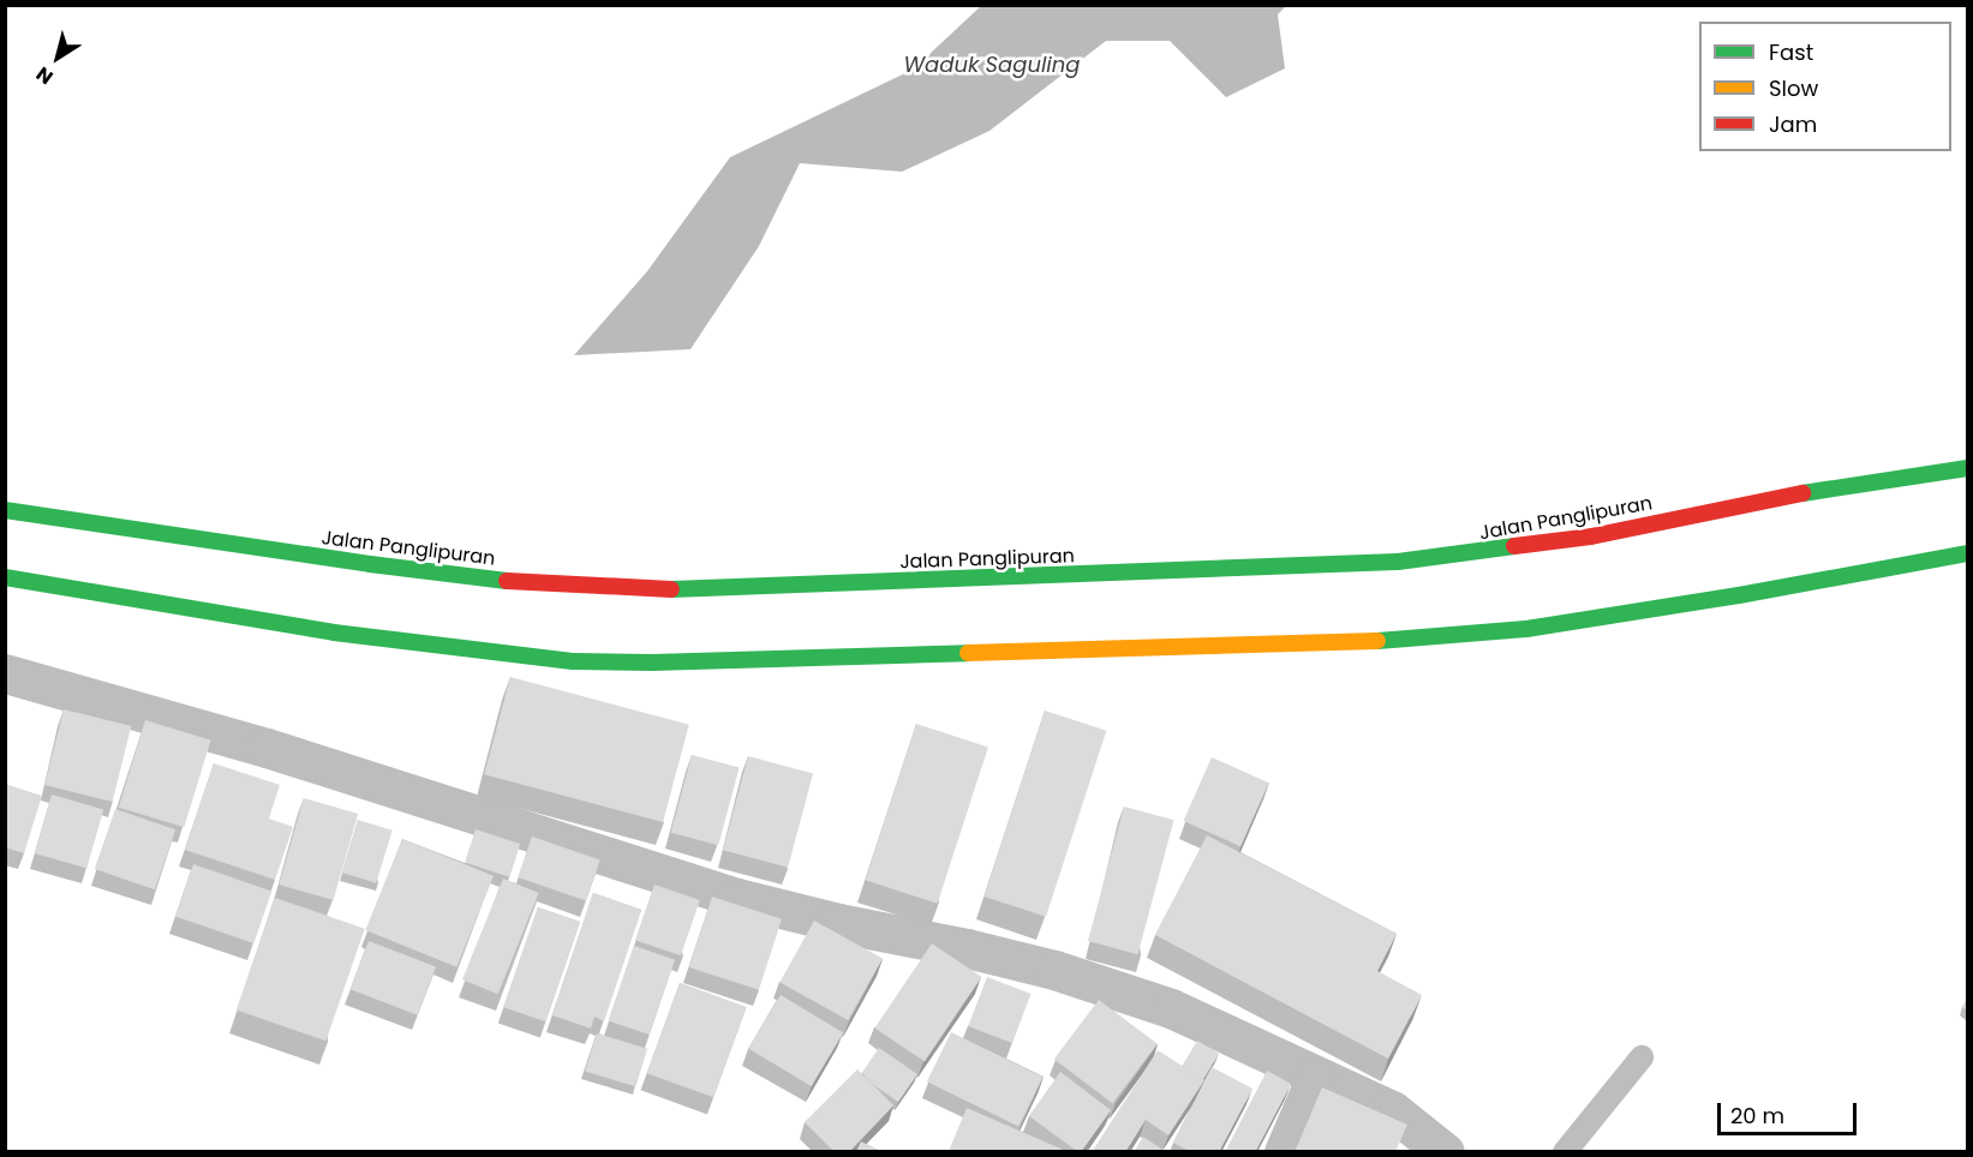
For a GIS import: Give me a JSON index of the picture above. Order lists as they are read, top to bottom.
{
  "streets": {
    "main road": ["Jalan Panglipuran"]
  },
  "water": ["Waduk Saguling"],
  "legend": ["Fast", "Slow", "Jam"],
  "scale_bar": "20 m",
  "north": "bottom left"
}
